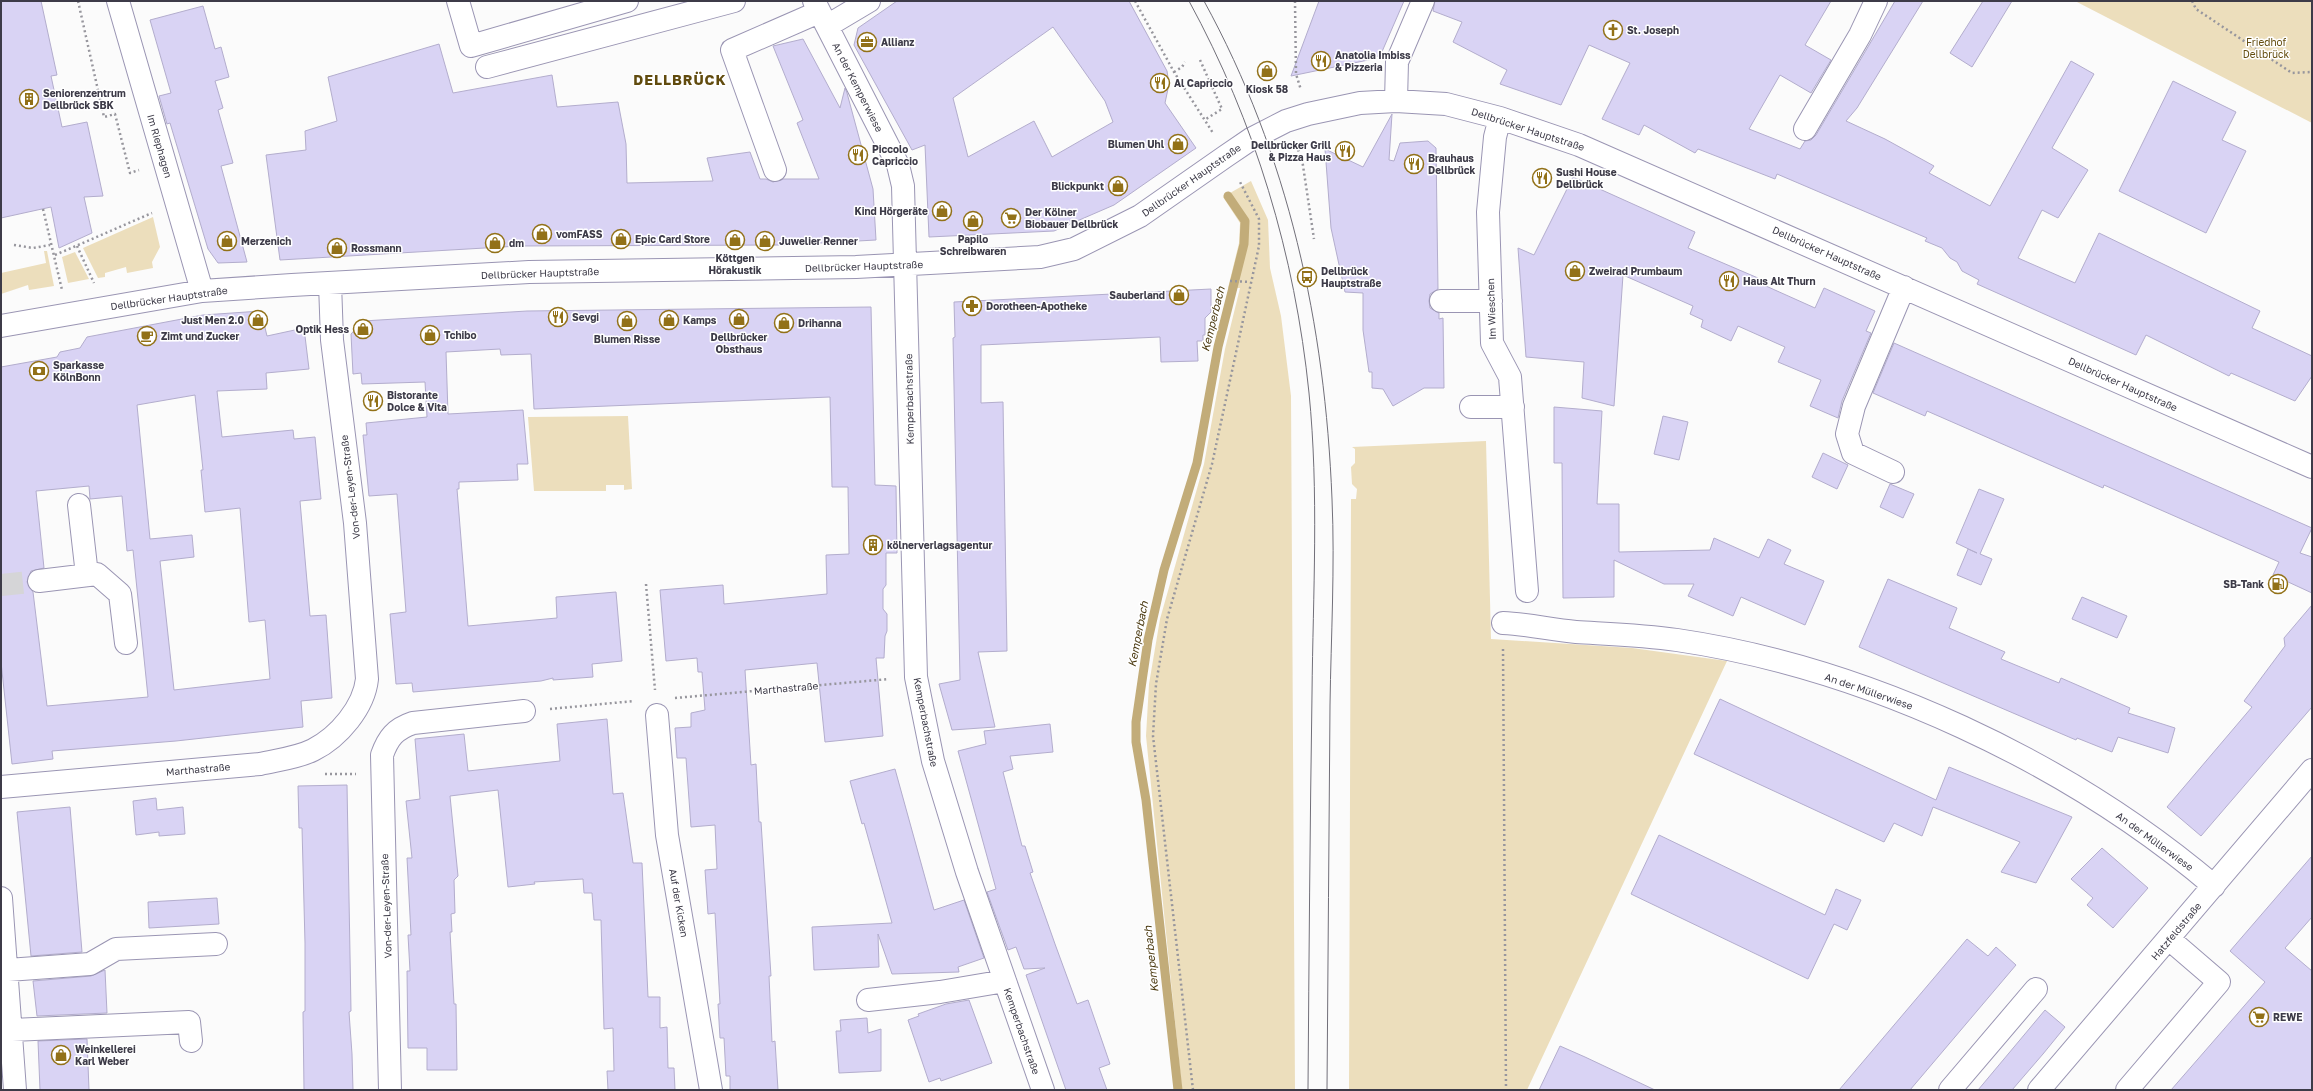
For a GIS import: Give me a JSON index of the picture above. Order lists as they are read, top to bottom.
{
  "streets": {
    "street": [
      "An der Kemperwiese",
      "Dellbrücker Hauptstraße",
      "Im Riephagen",
      "Im Wieschen",
      "Kemperbachstraße",
      "Von-der-Leyen-Straße",
      "Marthastraße",
      "An der Müllerwiese",
      "Auf der Kicken",
      "Hatzfeldstraße"
    ]
  },
  "crossings": [
    ["An der Kemperwiese", "Dellbrücker Hauptstraße"],
    ["An der Kemperwiese", "Kemperbachstraße"],
    ["Dellbrücker Hauptstraße", "Im Riephagen"],
    ["Dellbrücker Hauptstraße", "Im Wieschen"],
    ["Dellbrücker Hauptstraße", "Kemperbachstraße"],
    ["Dellbrücker Hauptstraße", "Von-der-Leyen-Straße"],
    ["Kemperbachstraße", "Marthastraße"],
    ["Von-der-Leyen-Straße", "Marthastraße"],
    ["Marthastraße", "Auf der Kicken"],
    ["An der Müllerwiese", "Hatzfeldstraße"]
  ],
  "districts": ["DELLBRÜCK"],
  "water": ["Kemperbach"],
  "parks": ["Friedhof Dellbrück"],
  "places": {
    "church": ["St. Joseph"],
    "office": ["Allianz"],
    "restaurant": [
      "Anatolia Imbiss & Pizzeria",
      "Al Capriccio",
      "Dellbrücker Grill & Pizza Haus",
      "Piccolo Capriccio",
      "Brauhaus Dellbrück",
      "Sushi House Dellbrück",
      "Haus Alt Thurn",
      "Sevgi",
      "Bistorante Dolce & Vita"
    ],
    "shop": [
      "Kiosk 58",
      "Blumen Uhl",
      "Blickpunkt",
      "Kind Hörgeräte",
      "Papilo Schreibwaren",
      "vomFASS",
      "Epic Card Store",
      "Köttgen Hörakustik",
      "Merzenich",
      "Juwelier Renner",
      "dm",
      "Rossmann",
      "Zweirad Prumbaum",
      "Sauberland",
      "Dellbrücker Obsthaus",
      "Just Men 2.0",
      "Kamps",
      "Blumen Risse",
      "Drihanna",
      "Optik Hess",
      "Tchibo",
      "Weinkellerei Karl Weber"
    ],
    "building": ["Seniorenzentrum Dellbrück SBK", "kölnerverlagsagentur"],
    "supermarket": ["Der Kölner Biobauer Dellbrück", "REWE"],
    "bus stop": ["Dellbrück Hauptstraße"],
    "pharmacy": ["Dorotheen-Apotheke"],
    "cafe": ["Zimt und Zucker"],
    "bank": ["Sparkasse KölnBonn"],
    "fuel station": ["SB-Tank"]
  }
}
